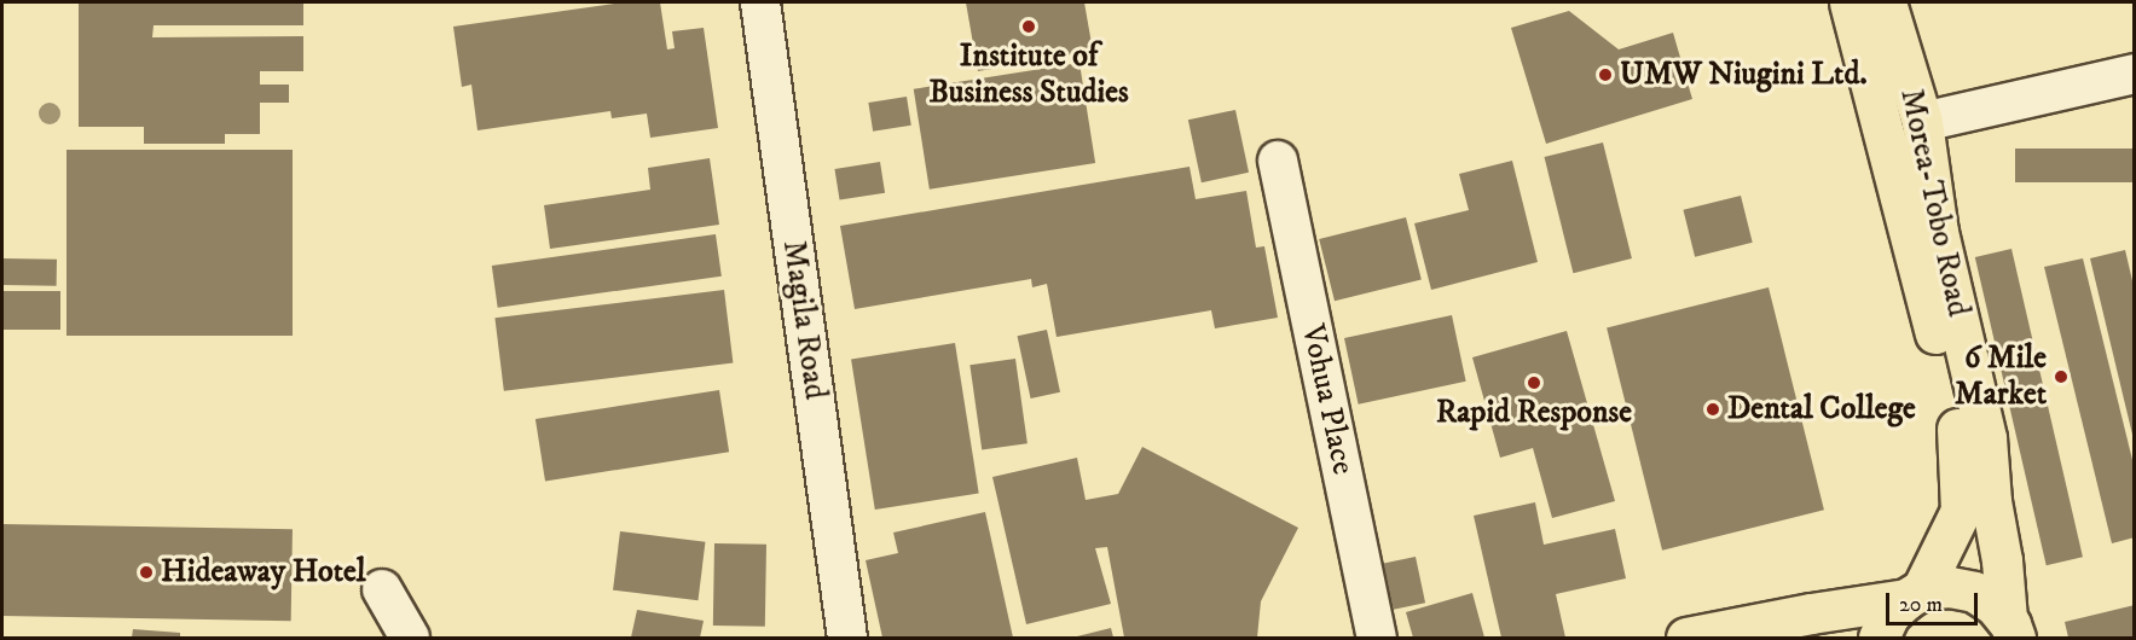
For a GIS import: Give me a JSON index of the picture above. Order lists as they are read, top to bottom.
{
  "streets": {
    "main road": ["Morea-Tobo Road"],
    "street": ["Magila Road", "Vohua Place"]
  },
  "places": [
    "Institute of Business Studies",
    "UMW Niugini Ltd.",
    "6 Mile Market",
    "Rapid Response",
    "Dental College",
    "Hideaway Hotel"
  ],
  "scale_bar": "20 m"
}
